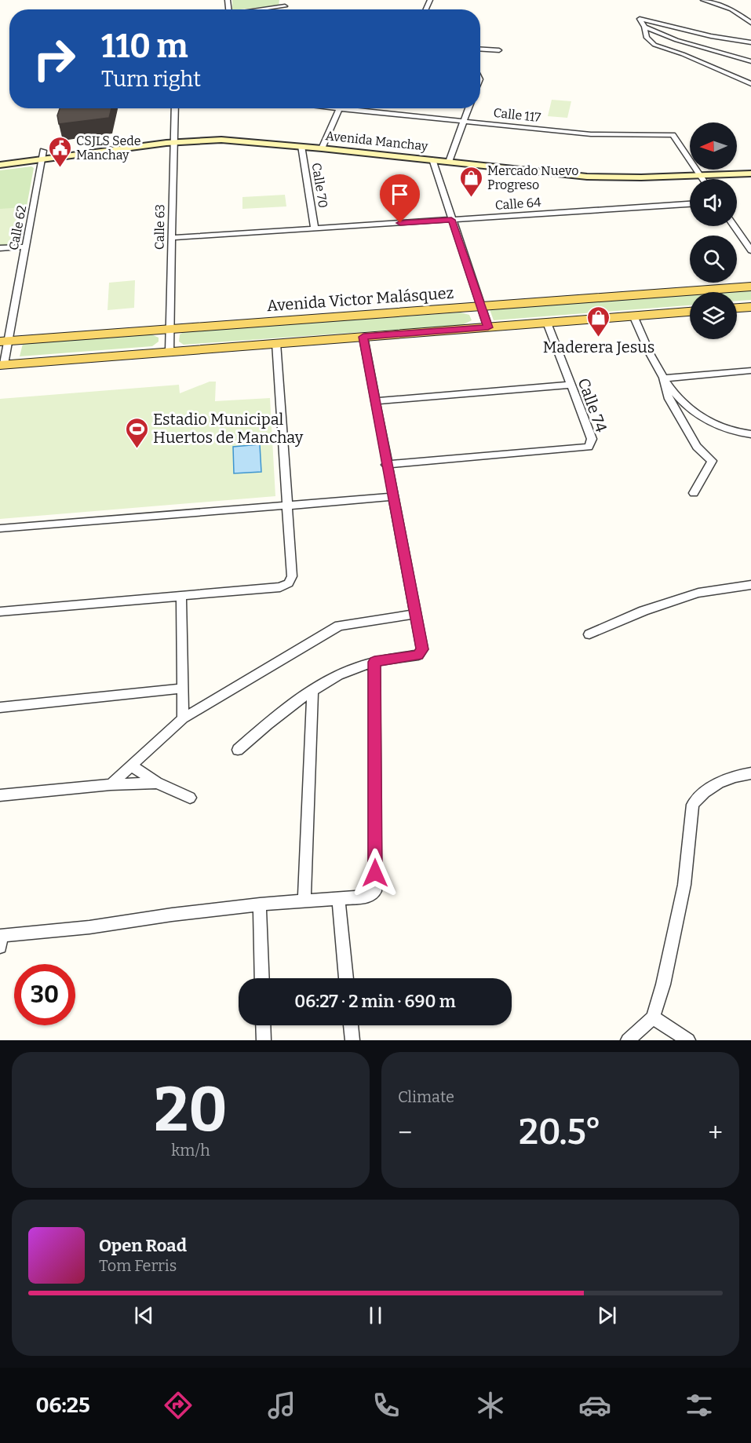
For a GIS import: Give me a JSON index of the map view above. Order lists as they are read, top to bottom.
{
  "streets": {
    "main road": ["Avenida Victor Malásquez"],
    "street": [
      "Calle 117",
      "Avenida Manchay",
      "Calle 70",
      "Calle 64",
      "Calle 63",
      "Calle 62",
      "Calle 74"
    ]
  },
  "crossings": [
    ["Calle 117", "Avenida Manchay"],
    ["Avenida Manchay", "Calle 70"],
    ["Avenida Manchay", "Calle 63"],
    ["Avenida Manchay", "Calle 62"],
    ["Calle 70", "Calle 64"],
    ["Calle 64", "Calle 63"],
    ["Calle 63", "Avenida Victor Malásquez"],
    ["Calle 62", "Avenida Victor Malásquez"]
  ],
  "places": {
    "public building": ["CSJLS Sede Manchay"],
    "shop": ["Mercado Nuevo Progreso", "Maderera Jesus"],
    "sports": ["Estadio Municipal Huertos de Manchay"]
  },
  "north": "left",
  "page": {
    "turn": ["110 m", "Turn right"],
    "limit": "30",
    "trip": "06:27 · 2 min · 690 m",
    "tile": [
      ["20", "km/h"],
      "Climate"
    ],
    "heat": ["−", "20.5°", "+"],
    "song": ["Open Road", "Tom Ferris"],
    "tabs": "06:25"
  }
}
